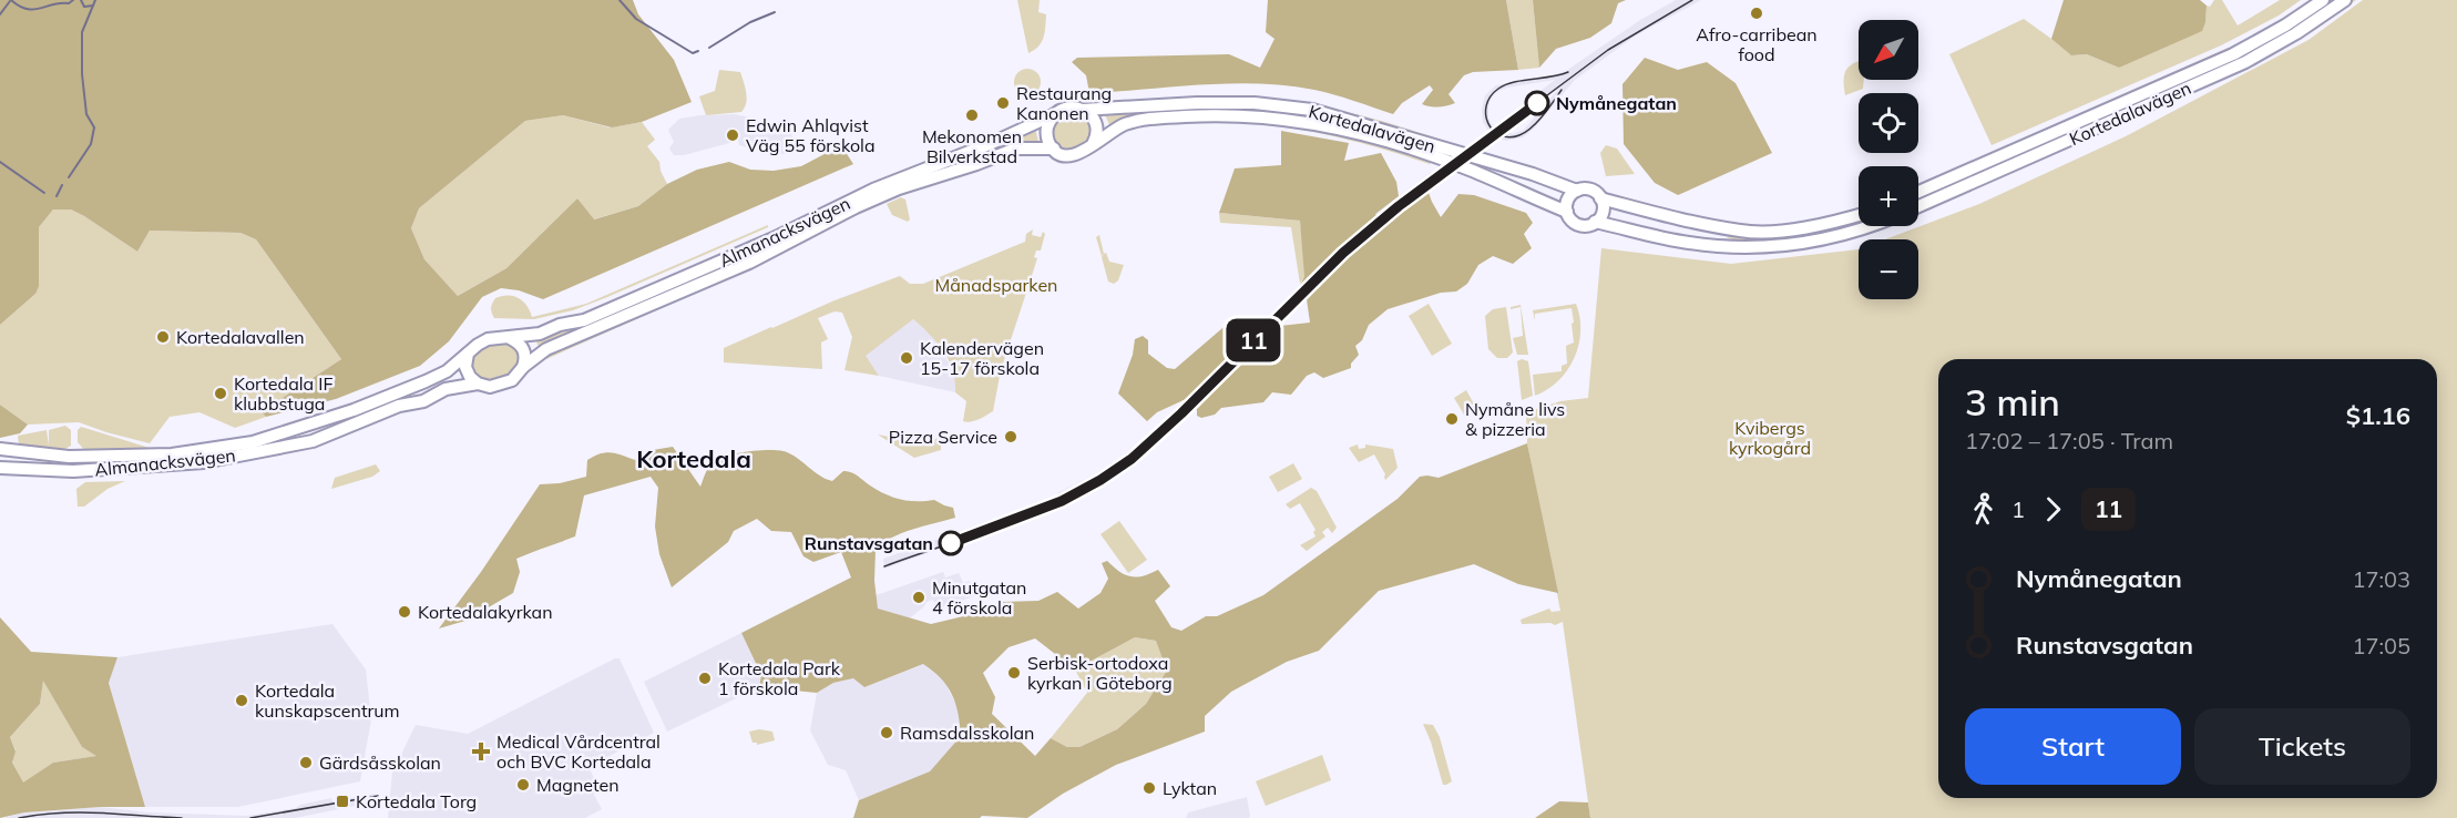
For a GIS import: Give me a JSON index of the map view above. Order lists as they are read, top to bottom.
{
  "streets": {
    "main road": ["Kortedalavägen", "Almanacksvägen"]
  },
  "crossings": [
    ["Kortedalavägen", "Almanacksvägen"]
  ],
  "districts": ["Kortedala"],
  "parks": ["Månadsparken", "Kvibergs kyrkogård"],
  "places": {
    "other": [
      "Afro-carribean food",
      "Restaurang Kanonen",
      "Nymånegatan",
      "Mekonomen Bilverkstad",
      "Edwin Ahlqvist Väg 55 förskola",
      "Kortedalavallen",
      "Kalendervägen 15-17 förskola",
      "Kortedala IF klubbstuga",
      "Nymåne livs & pizzeria",
      "Pizza Service",
      "Runstavsgatan",
      "Minutgatan 4 förskola",
      "Kortedalakyrkan",
      "Serbisk-ortodoxa kyrkan i Göteborg",
      "Kortedala Park 1 förskola",
      "Kortedala kunskapscentrum",
      "Ramsdalsskolan",
      "Gärdsåsskolan",
      "Magneten",
      "Lyktan"
    ],
    "health": ["Medical Vårdcentral och BVC Kortedala"],
    "transit": ["Kortedala Torg"]
  },
  "lines": ["tram line 11"],
  "north": "bottom left",
  "page": {
    "on_map": "11",
    "map_buttons": ["+", "−"],
    "heading": ["3 min", "17:02 – 17:05 · Tram", "$1.16"],
    "legs": ["1", "11"],
    "list": [
      {
        "name": "Nymånegatan",
        "value": "17:03"
      },
      {
        "name": "Runstavsgatan",
        "value": "17:05"
      }
    ],
    "buttons": ["Start", "Tickets"]
  }
}
